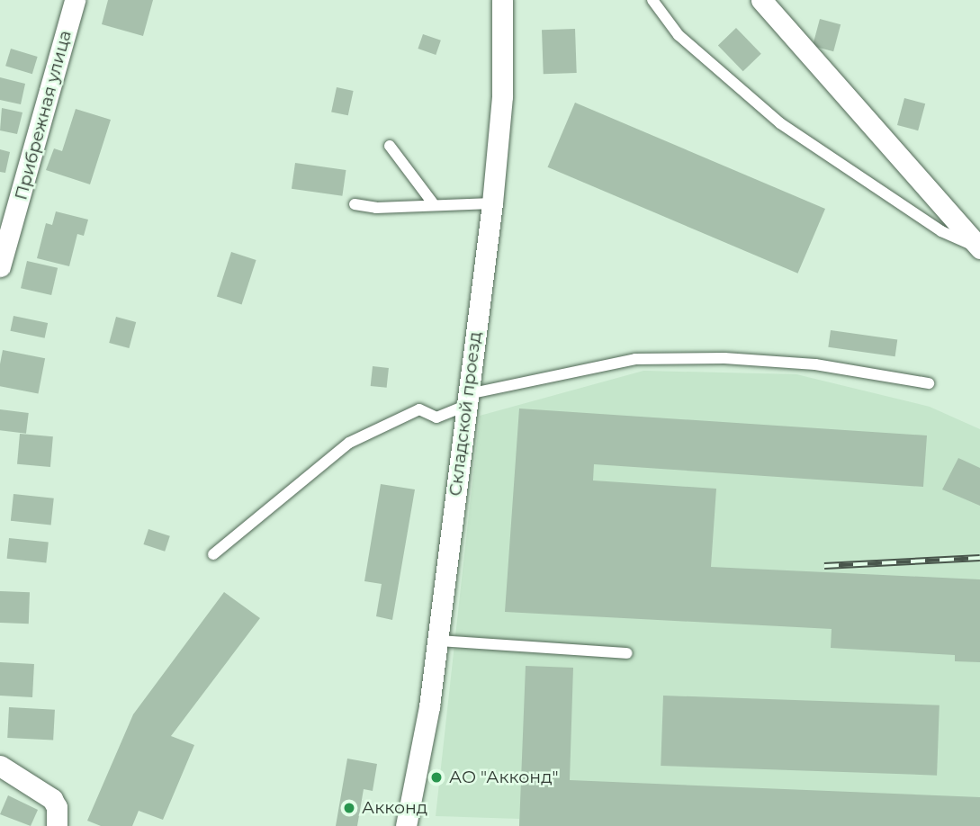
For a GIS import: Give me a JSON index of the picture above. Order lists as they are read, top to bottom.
{
  "streets": {
    "street": ["Прибрежная улица", "Складской проезд"]
  },
  "places": ["АО \"Акконд\"", "Акконд"]
}
